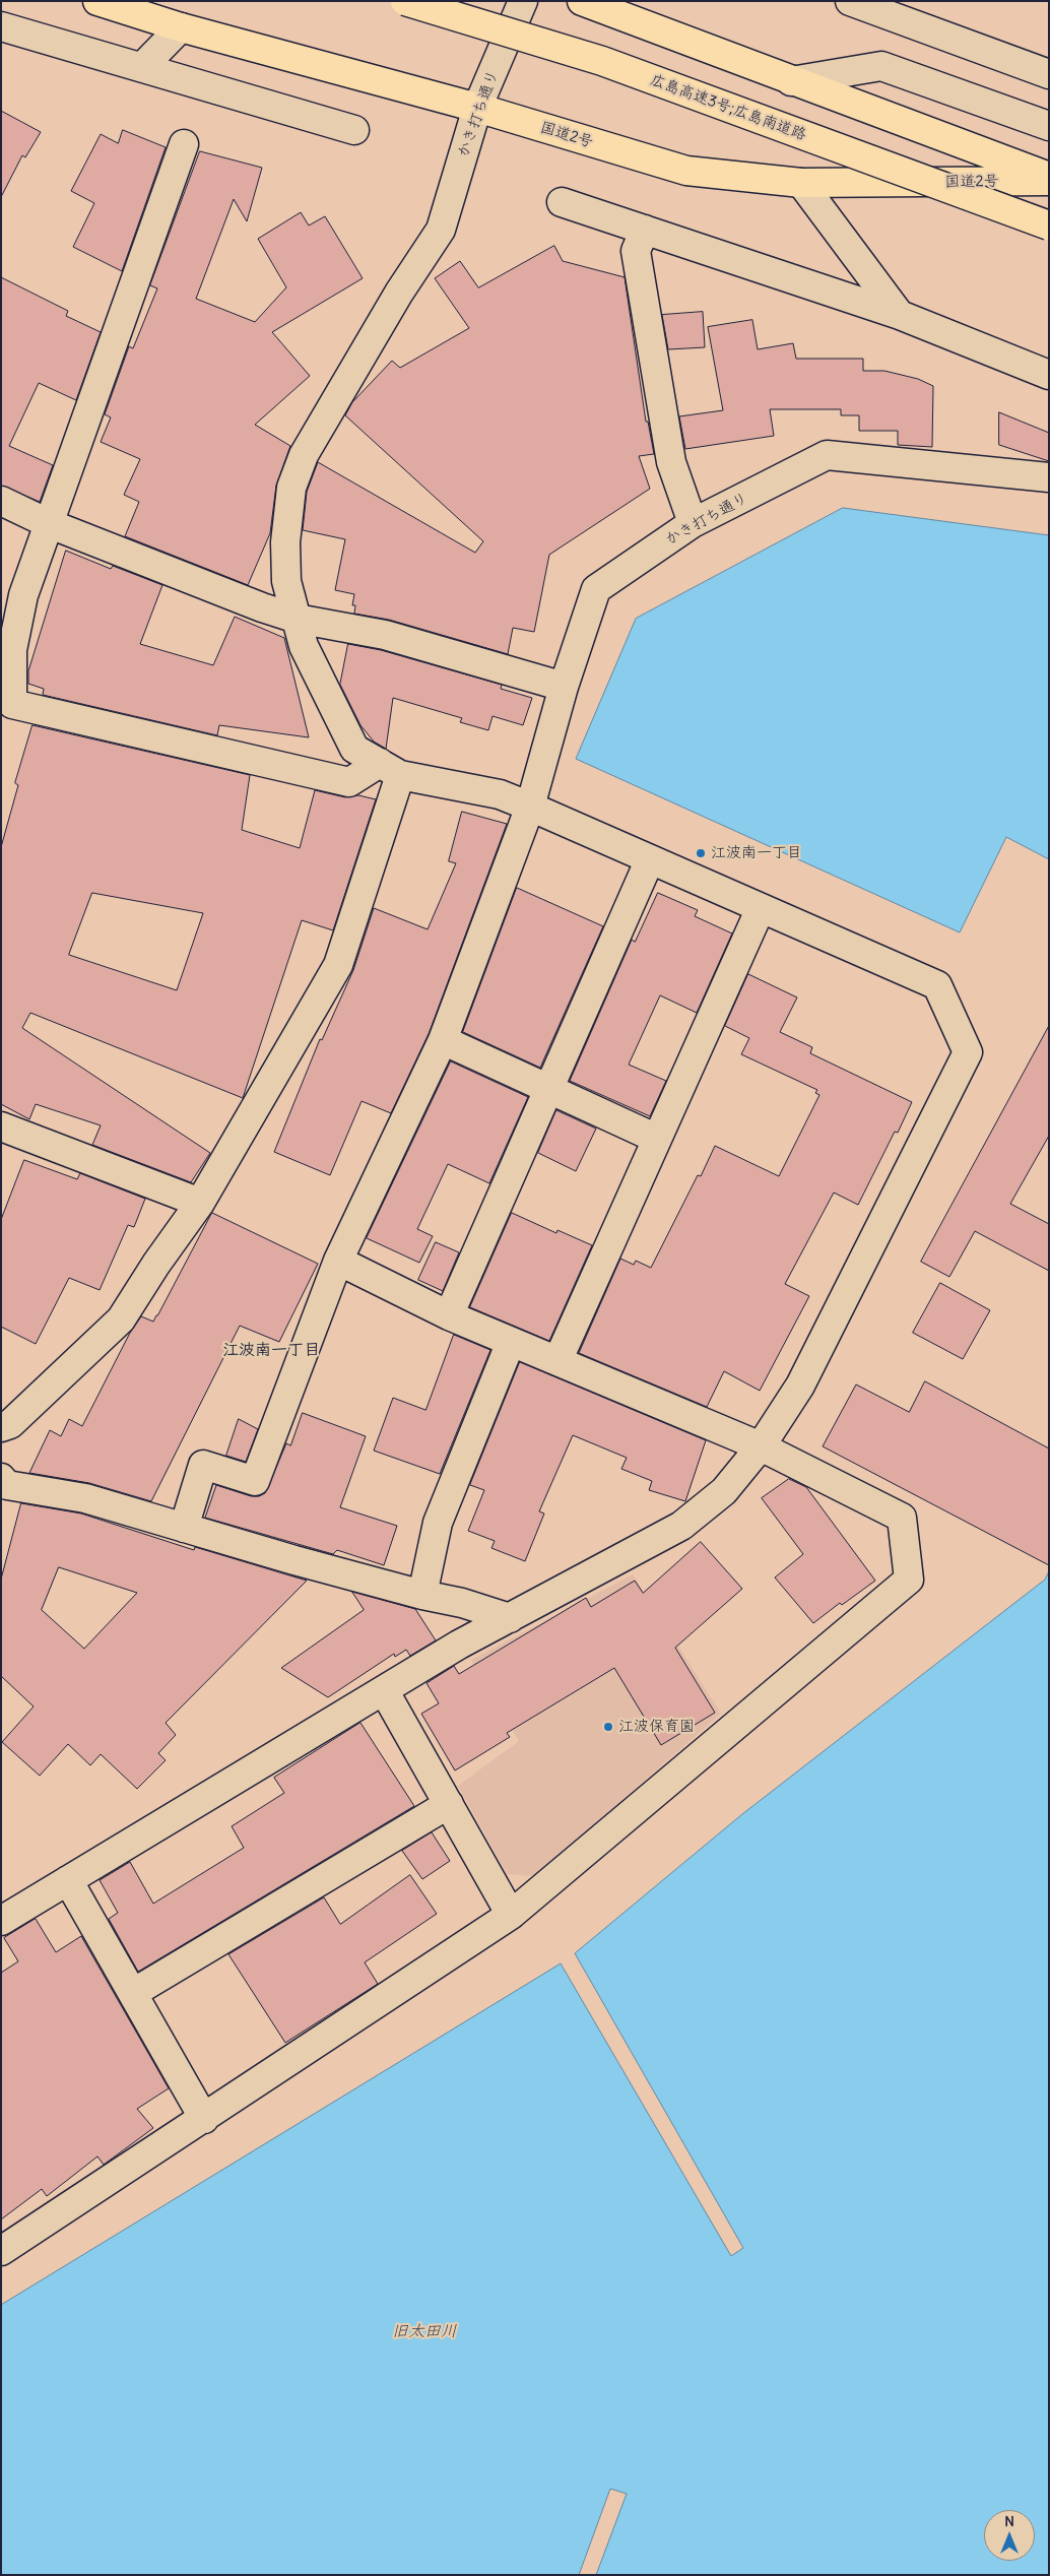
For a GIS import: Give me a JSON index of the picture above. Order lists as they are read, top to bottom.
{
  "streets": {
    "highway": ["広島高速3号;広島南道路", "国道2号"],
    "street": ["かき打ち通り"]
  },
  "crossings": [
    ["かき打ち通り", "国道2号"]
  ],
  "districts": ["江波南一丁目"],
  "water": ["旧太田川"],
  "places": ["江波南一丁目", "江波保育園"],
  "north": "top"
}
